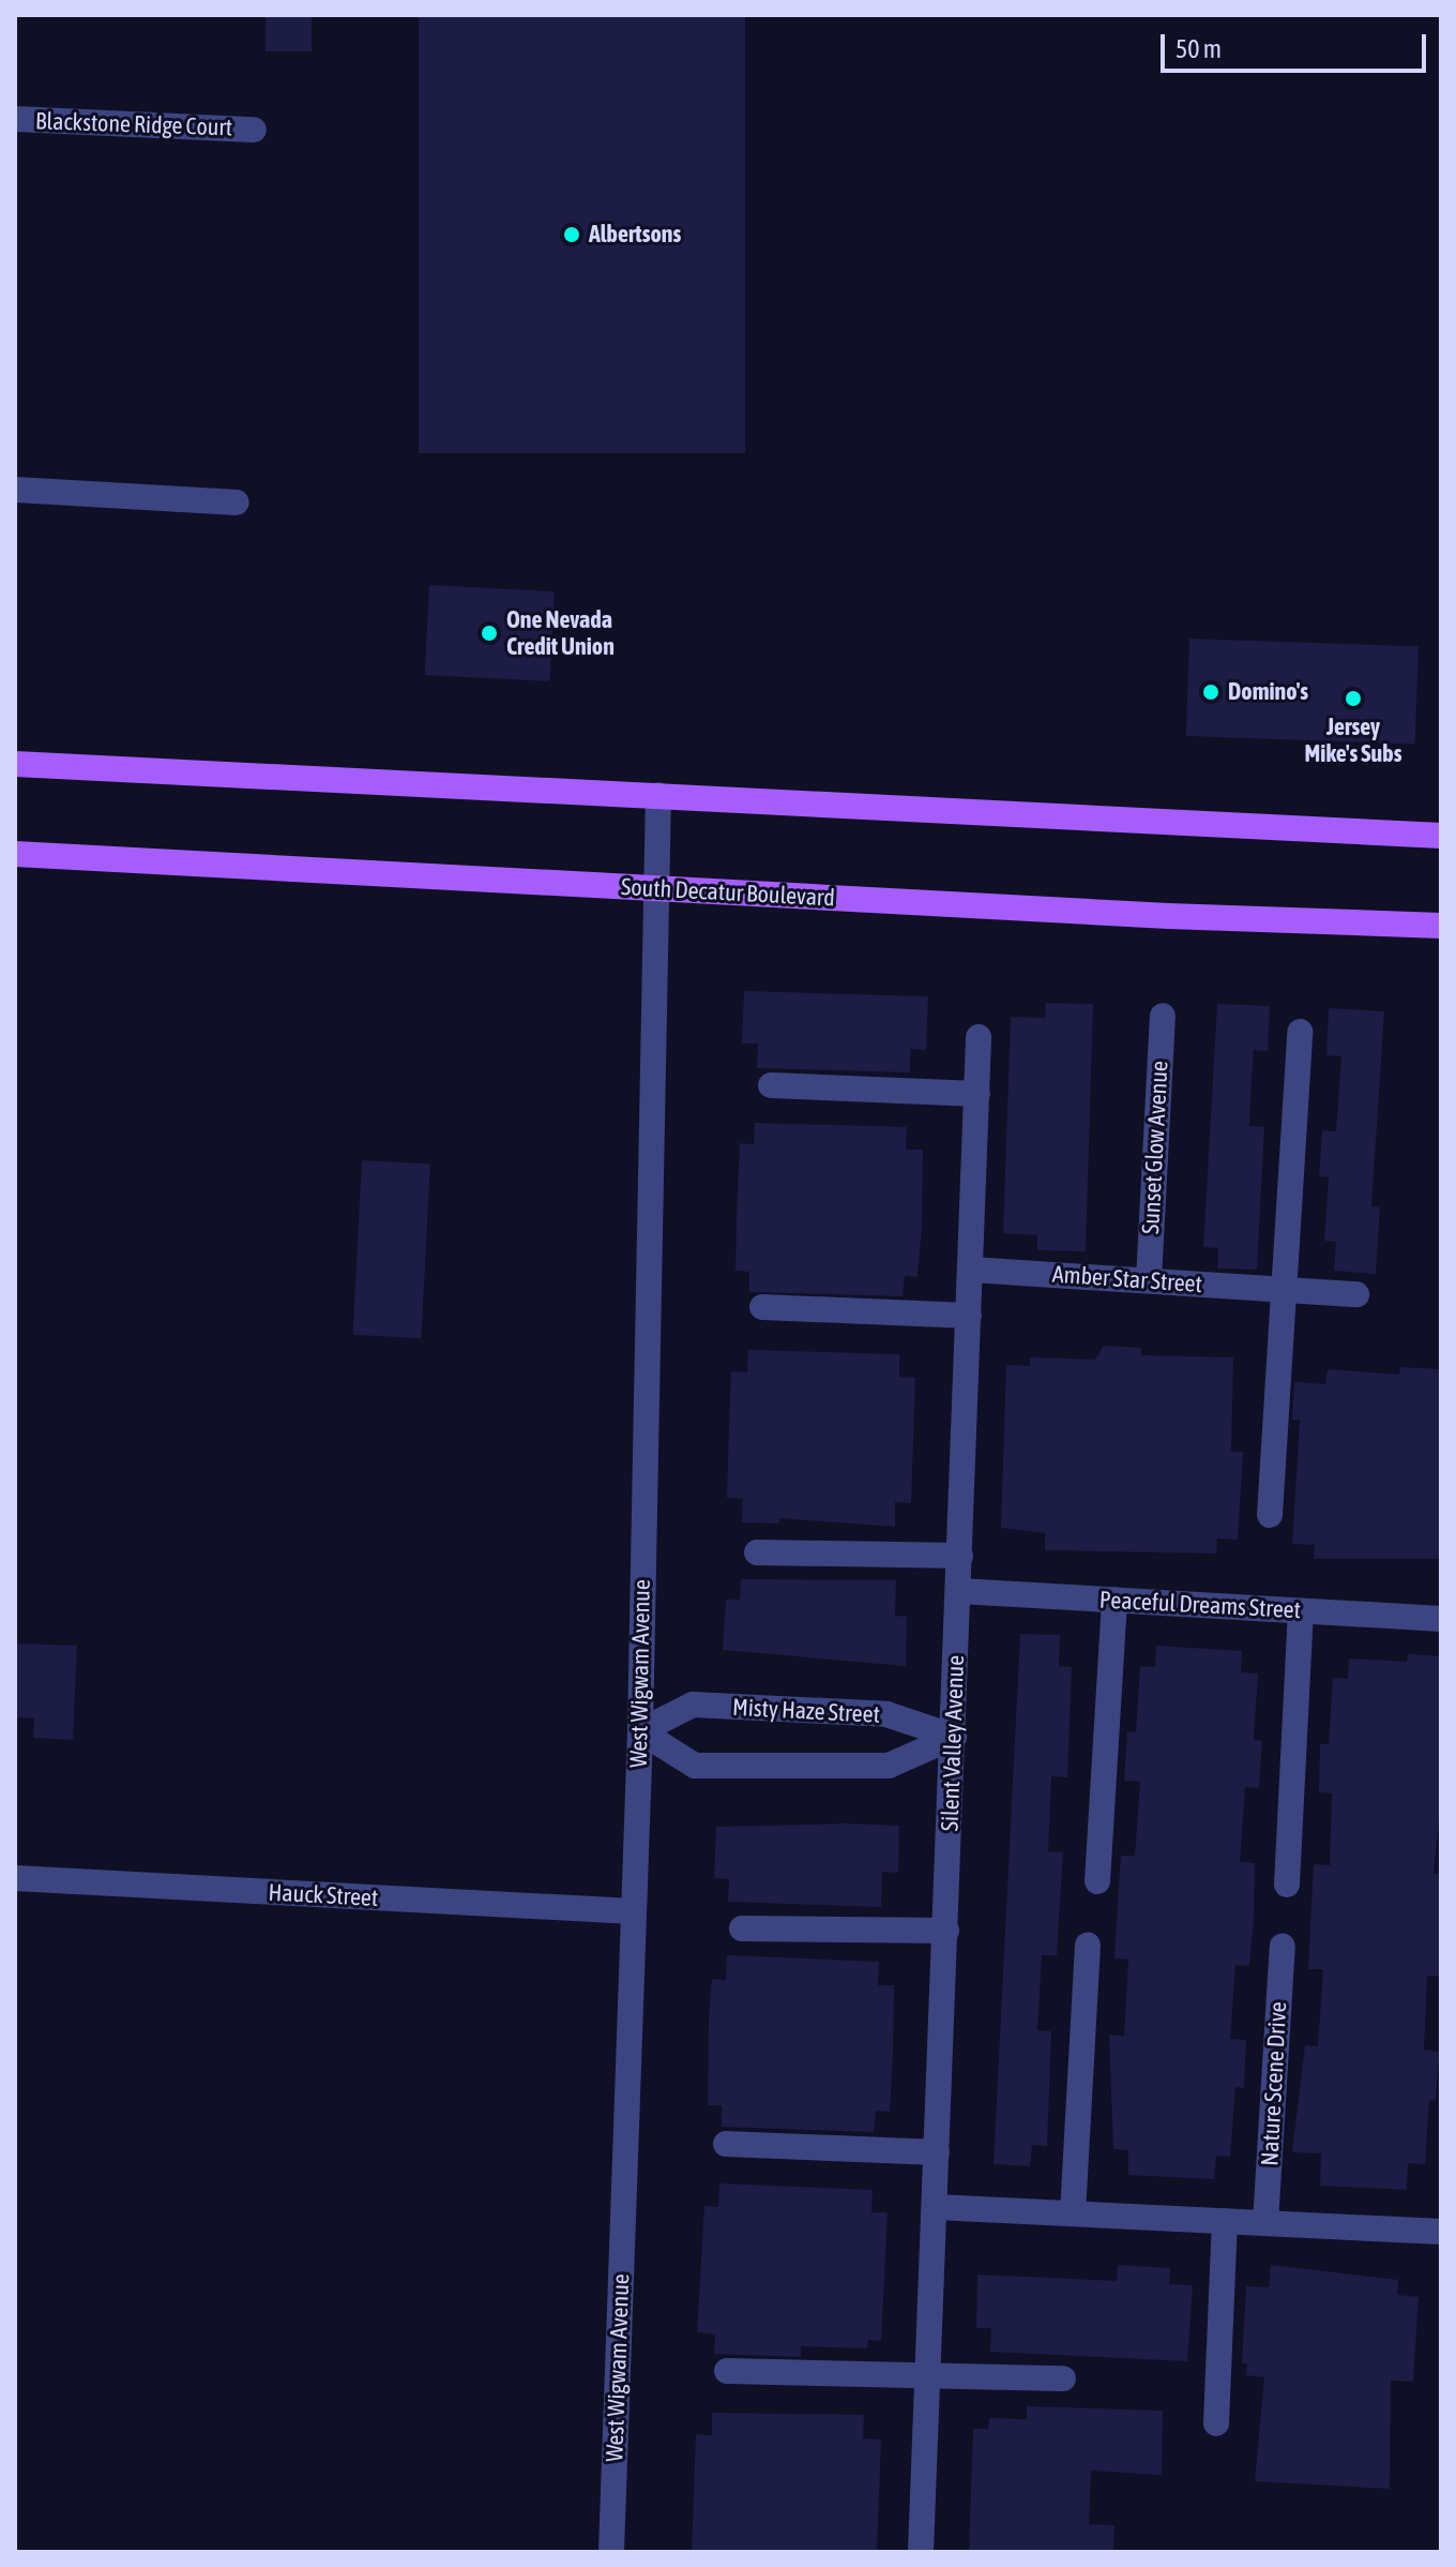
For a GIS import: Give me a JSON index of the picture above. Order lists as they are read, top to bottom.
{
  "streets": {
    "main road": ["South Decatur Boulevard"],
    "street": [
      "Blackstone Ridge Court",
      "Sunset Glow Avenue",
      "Amber Star Street",
      "Peaceful Dreams Street",
      "West Wigwam Avenue",
      "Misty Haze Street",
      "Silent Valley Avenue",
      "Hauck Street",
      "Nature Scene Drive"
    ]
  },
  "crossings": [
    ["South Decatur Boulevard", "West Wigwam Avenue"],
    ["Sunset Glow Avenue", "Amber Star Street"],
    ["Amber Star Street", "Silent Valley Avenue"],
    ["Peaceful Dreams Street", "Silent Valley Avenue"],
    ["West Wigwam Avenue", "Misty Haze Street"],
    ["West Wigwam Avenue", "Hauck Street"],
    ["Misty Haze Street", "Silent Valley Avenue"]
  ],
  "places": [
    "Albertsons",
    "One Nevada Credit Union",
    "Domino's",
    "Jersey Mike's Subs"
  ],
  "scale_bar": "50 m"
}
